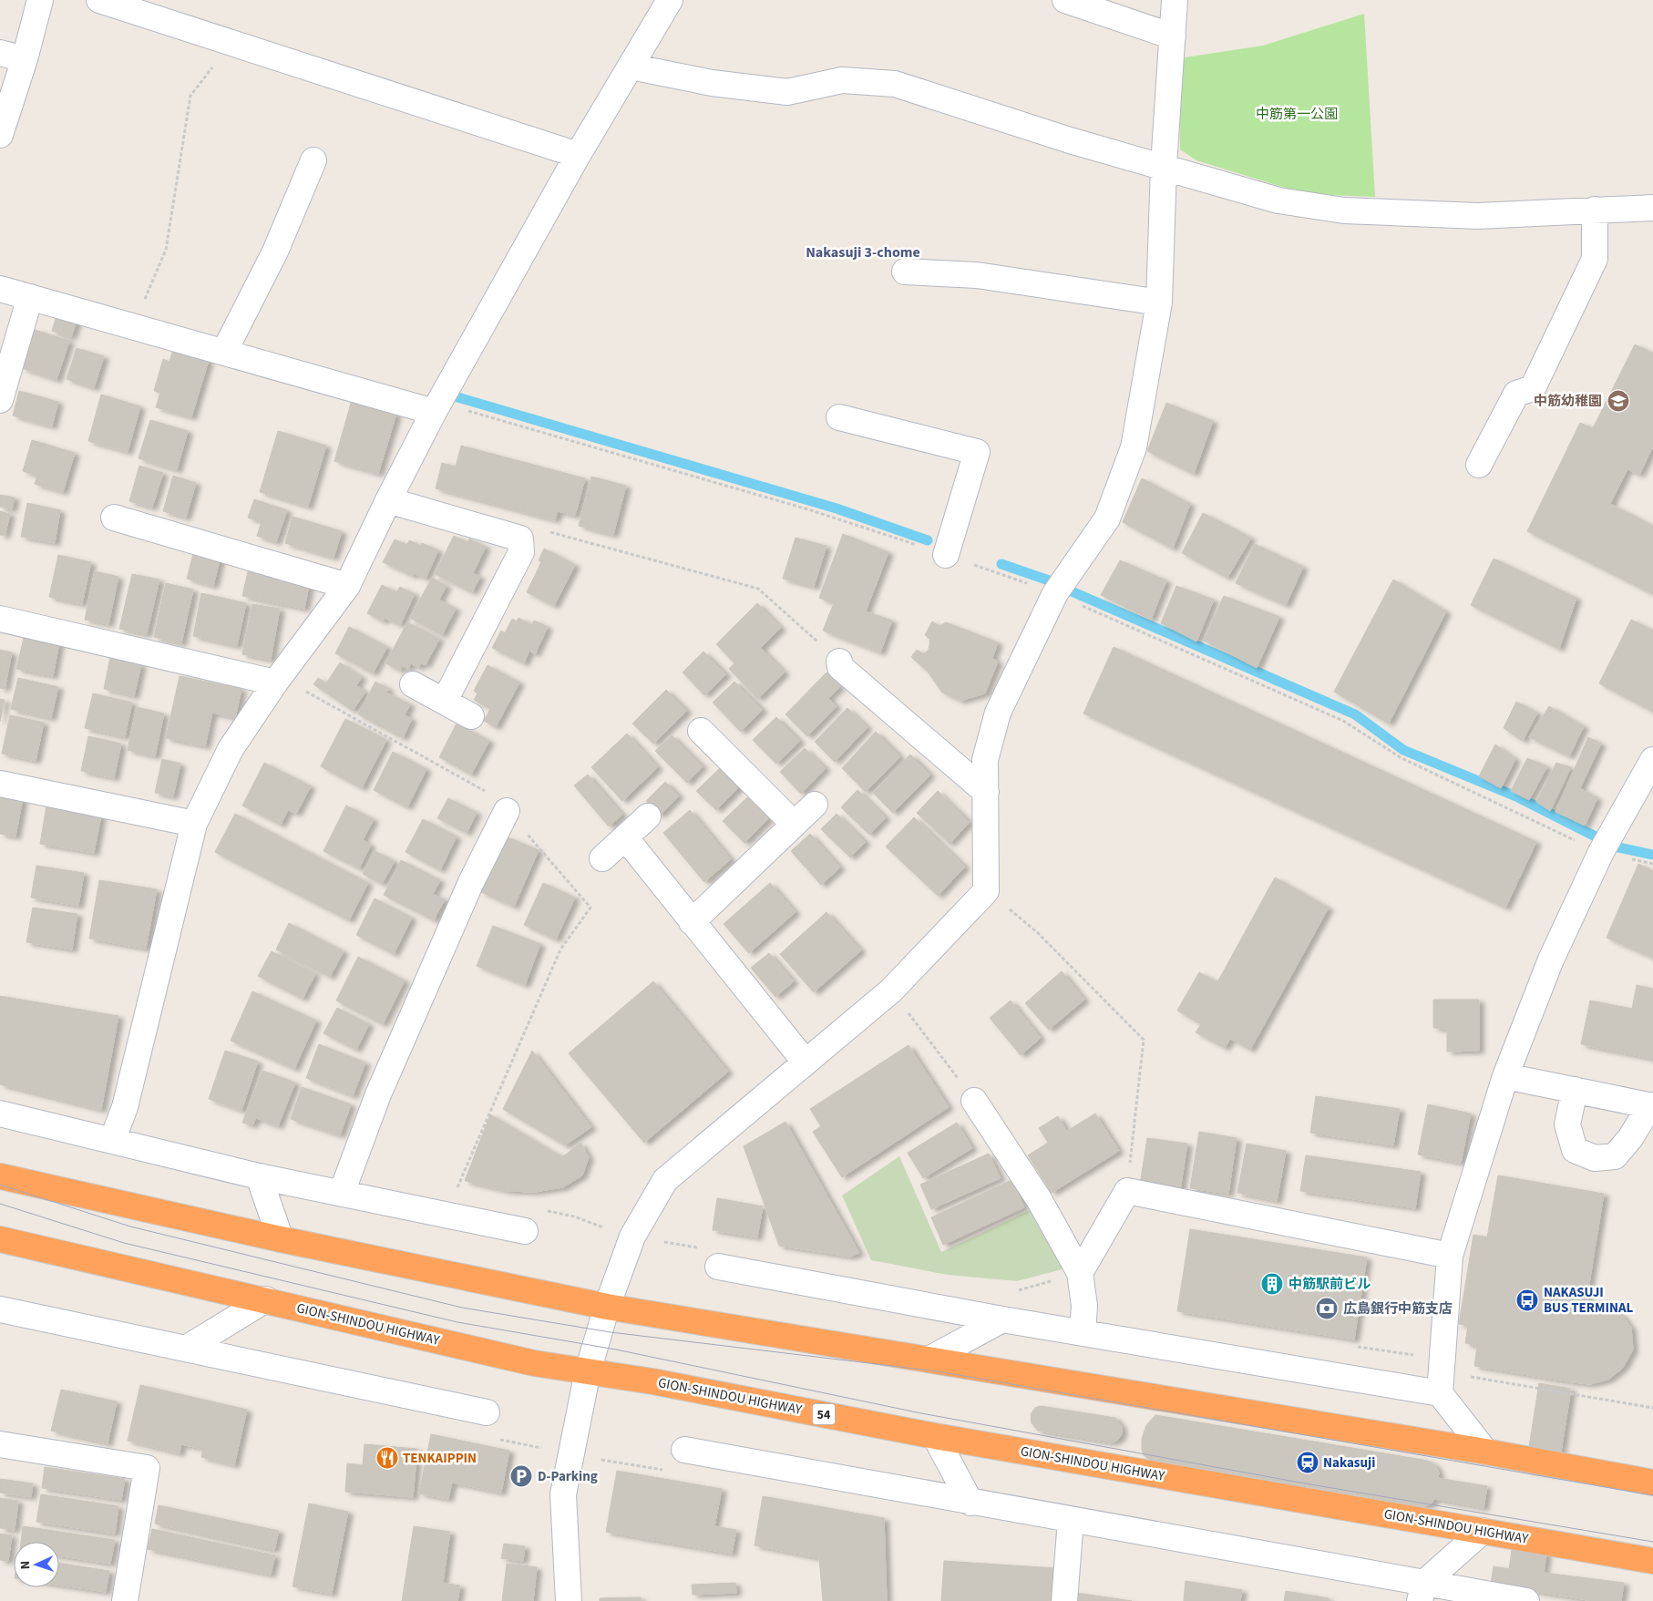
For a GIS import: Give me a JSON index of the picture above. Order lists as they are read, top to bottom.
{
  "streets": {
    "highway": ["GION-SHINDOU HIGHWAY", "54"]
  },
  "districts": ["Nakasuji 3-chome"],
  "parks": ["中筋第一公園"],
  "places": {
    "school or university": ["中筋幼稚園"],
    "building": ["中筋駅前ビル"],
    "bus stop": ["NAKASUJI BUS TERMINAL"],
    "bank": ["広島銀行中筋支店"],
    "restaurant": ["TENKAIPPIN"],
    "station": ["Nakasuji"],
    "parking": ["D-Parking"]
  },
  "north": "left"
}
